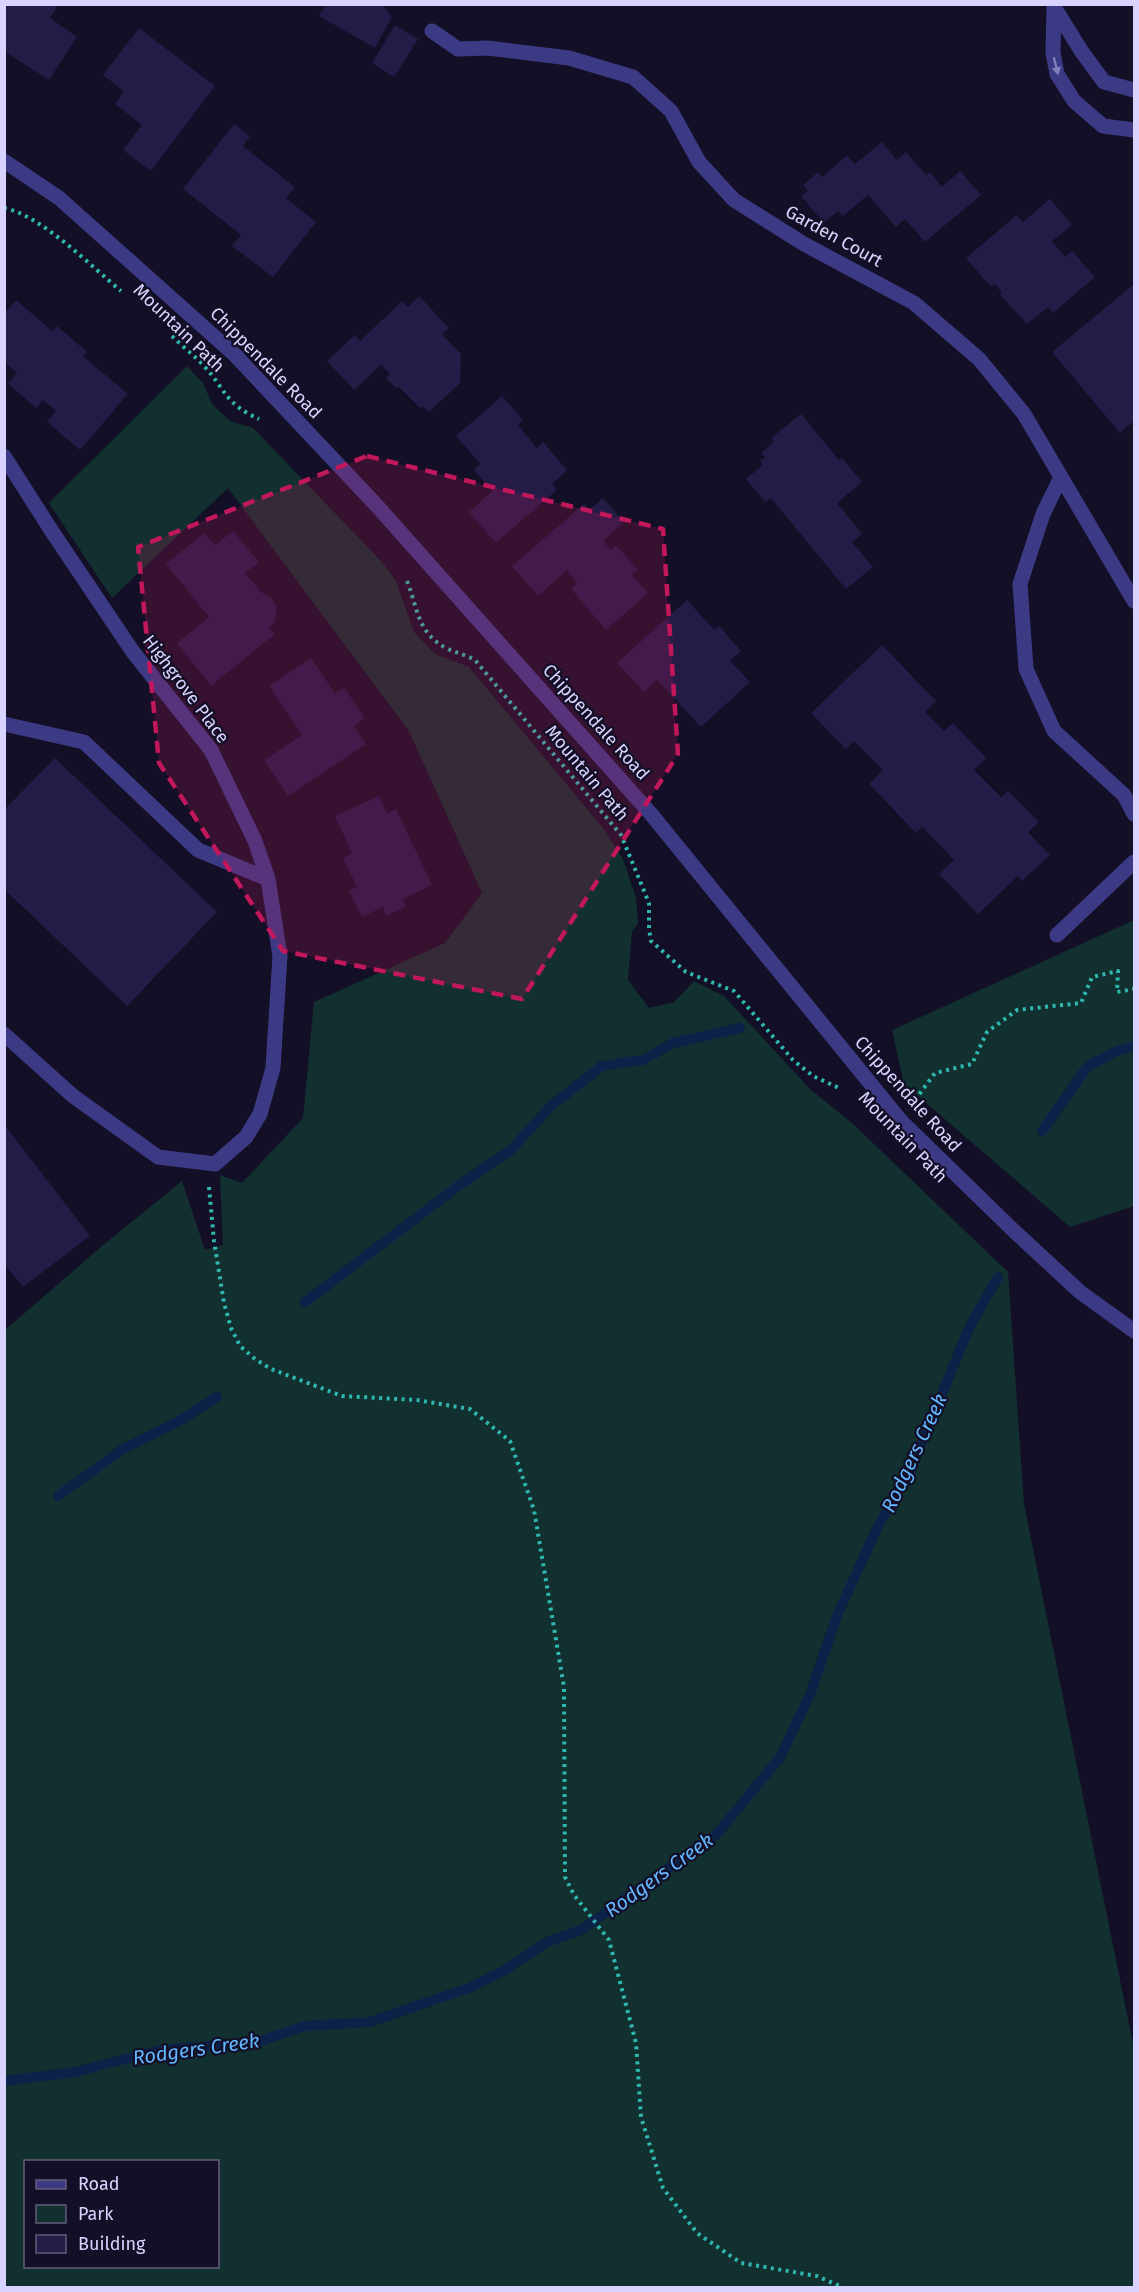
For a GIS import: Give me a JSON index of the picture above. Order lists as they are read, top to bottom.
{
  "streets": {
    "street": ["Garden Court", "Chippendale Road", "Highgrove Place"],
    "path": ["Mountain Path"]
  },
  "water": ["Rodgers Creek"],
  "legend": ["Road", "Park", "Building"]
}
